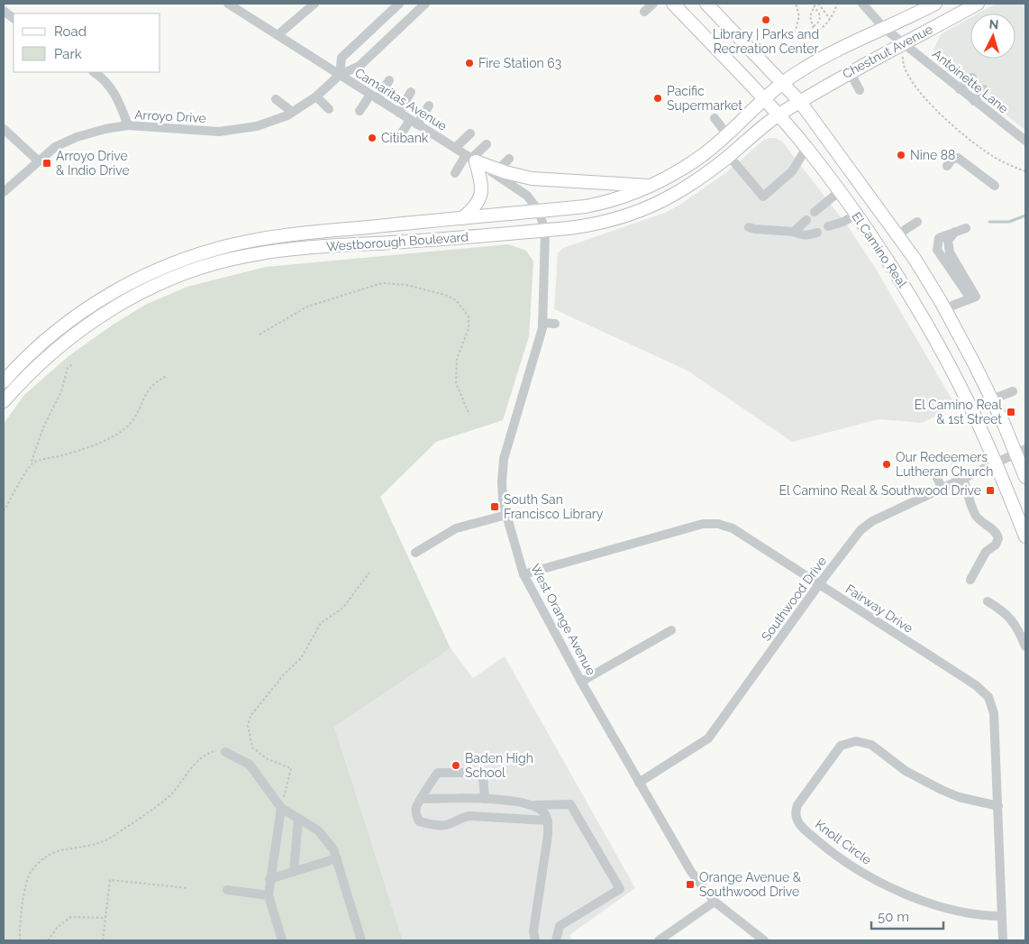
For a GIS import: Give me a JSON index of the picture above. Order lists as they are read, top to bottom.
{
  "streets": {
    "main road": ["Chestnut Avenue", "Westborough Boulevard", "El Camino Real"],
    "street": [
      "Antoinette Lane",
      "Camaritas Avenue",
      "Arroyo Drive",
      "Southwood Drive",
      "Fairway Drive",
      "West Orange Avenue",
      "Knoll Circle"
    ]
  },
  "crossings": [
    ["Chestnut Avenue", "Antoinette Lane"],
    ["Chestnut Avenue", "Westborough Boulevard"],
    ["Chestnut Avenue", "El Camino Real"],
    ["Camaritas Avenue", "Arroyo Drive"],
    ["Camaritas Avenue", "Westborough Boulevard"],
    ["Camaritas Avenue", "West Orange Avenue"],
    ["Westborough Boulevard", "El Camino Real"],
    ["Westborough Boulevard", "West Orange Avenue"],
    ["El Camino Real", "Southwood Drive"],
    ["Southwood Drive", "Fairway Drive"],
    ["Southwood Drive", "West Orange Avenue"],
    ["Fairway Drive", "West Orange Avenue"],
    ["Fairway Drive", "Knoll Circle"]
  ],
  "places": {
    "other": [
      "Library | Parks and Recreation Center",
      "Fire Station 63",
      "Pacific Supermarket",
      "Citibank",
      "Nine 88",
      "Our Redeemers Lutheran Church",
      "Baden High School"
    ],
    "transit": [
      "Arroyo Drive & Indio Drive",
      "El Camino Real & 1st Street",
      "El Camino Real & Southwood Drive",
      "South San Francisco Library",
      "Orange Avenue & Southwood Drive"
    ]
  },
  "legend": ["Road", "Park"],
  "scale_bar": "50 m",
  "north": "top"
}
